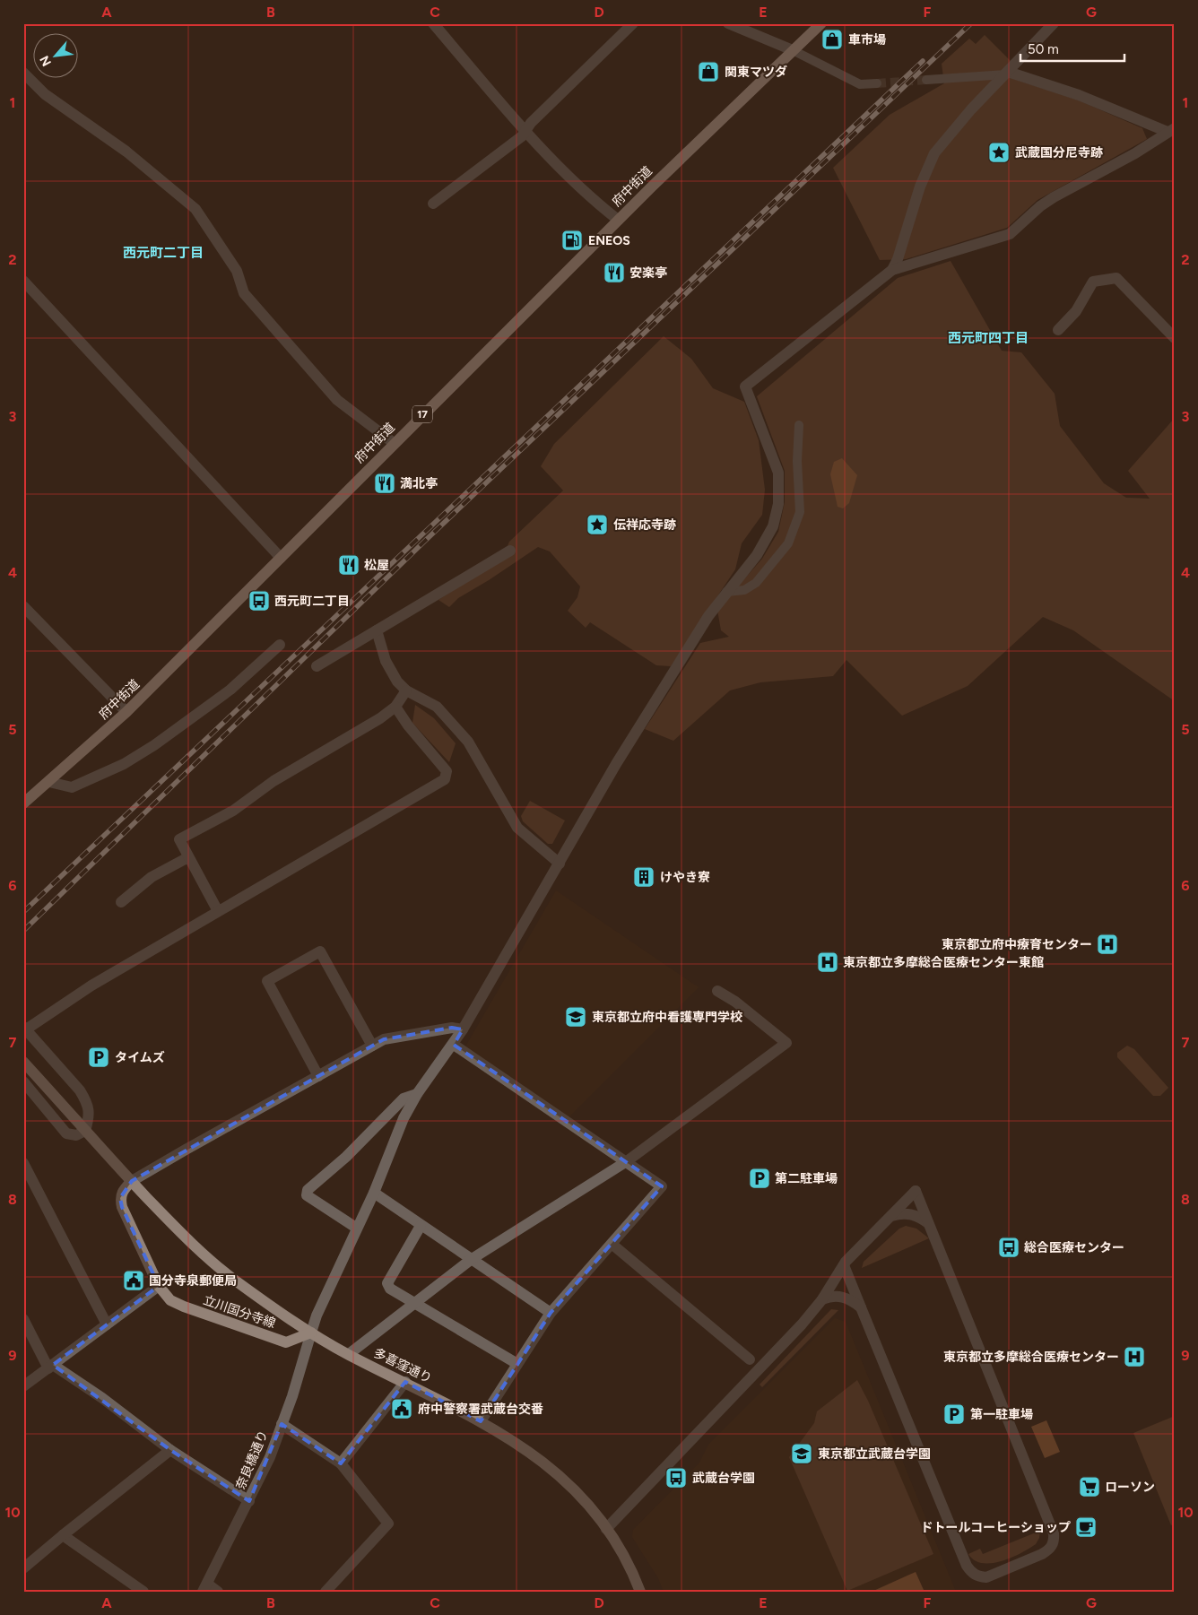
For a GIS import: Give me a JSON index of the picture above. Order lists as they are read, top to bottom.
{
  "streets": {
    "main road": [
      "府中街道",
      "17",
      "立川国分寺線",
      "多喜窪通り"
    ],
    "street": ["奈良橋通り"]
  },
  "crossings": [
    ["立川国分寺線", "多喜窪通り"],
    ["立川国分寺線", "奈良橋通り"],
    ["多喜窪通り", "奈良橋通り"]
  ],
  "districts": ["西元町二丁目", "西元町四丁目"],
  "places": {
    "shop": ["車市場", "関東マツダ"],
    "place": ["武蔵国分尼寺跡", "伝祥応寺跡"],
    "fuel station": ["ENEOS"],
    "restaurant": ["安楽亭", "満北亭", "松屋"],
    "bus stop": ["西元町二丁目", "総合医療センター", "武蔵台学園"],
    "building": ["けやき寮"],
    "hospital": ["東京都立府中療育センター", "東京都立多摩総合医療センター東館", "東京都立多摩総合医療センター"],
    "school or university": ["東京都立府中看護専門学校", "東京都立武蔵台学園"],
    "parking": ["タイムズ", "第二駐車場", "第一駐車場"],
    "public building": ["国分寺泉郵便局", "府中警察署武蔵台交番"],
    "supermarket": ["ローソン"],
    "cafe": ["ドトールコーヒーショップ"]
  },
  "scale_bar": "50 m",
  "north": "bottom left",
  "grid": {
    "columns": [
      "A",
      "B",
      "C",
      "D",
      "E",
      "F",
      "G"
    ],
    "rows": [
      "1",
      "2",
      "3",
      "4",
      "5",
      "6",
      "7",
      "8",
      "9",
      "10"
    ]
  }
}
